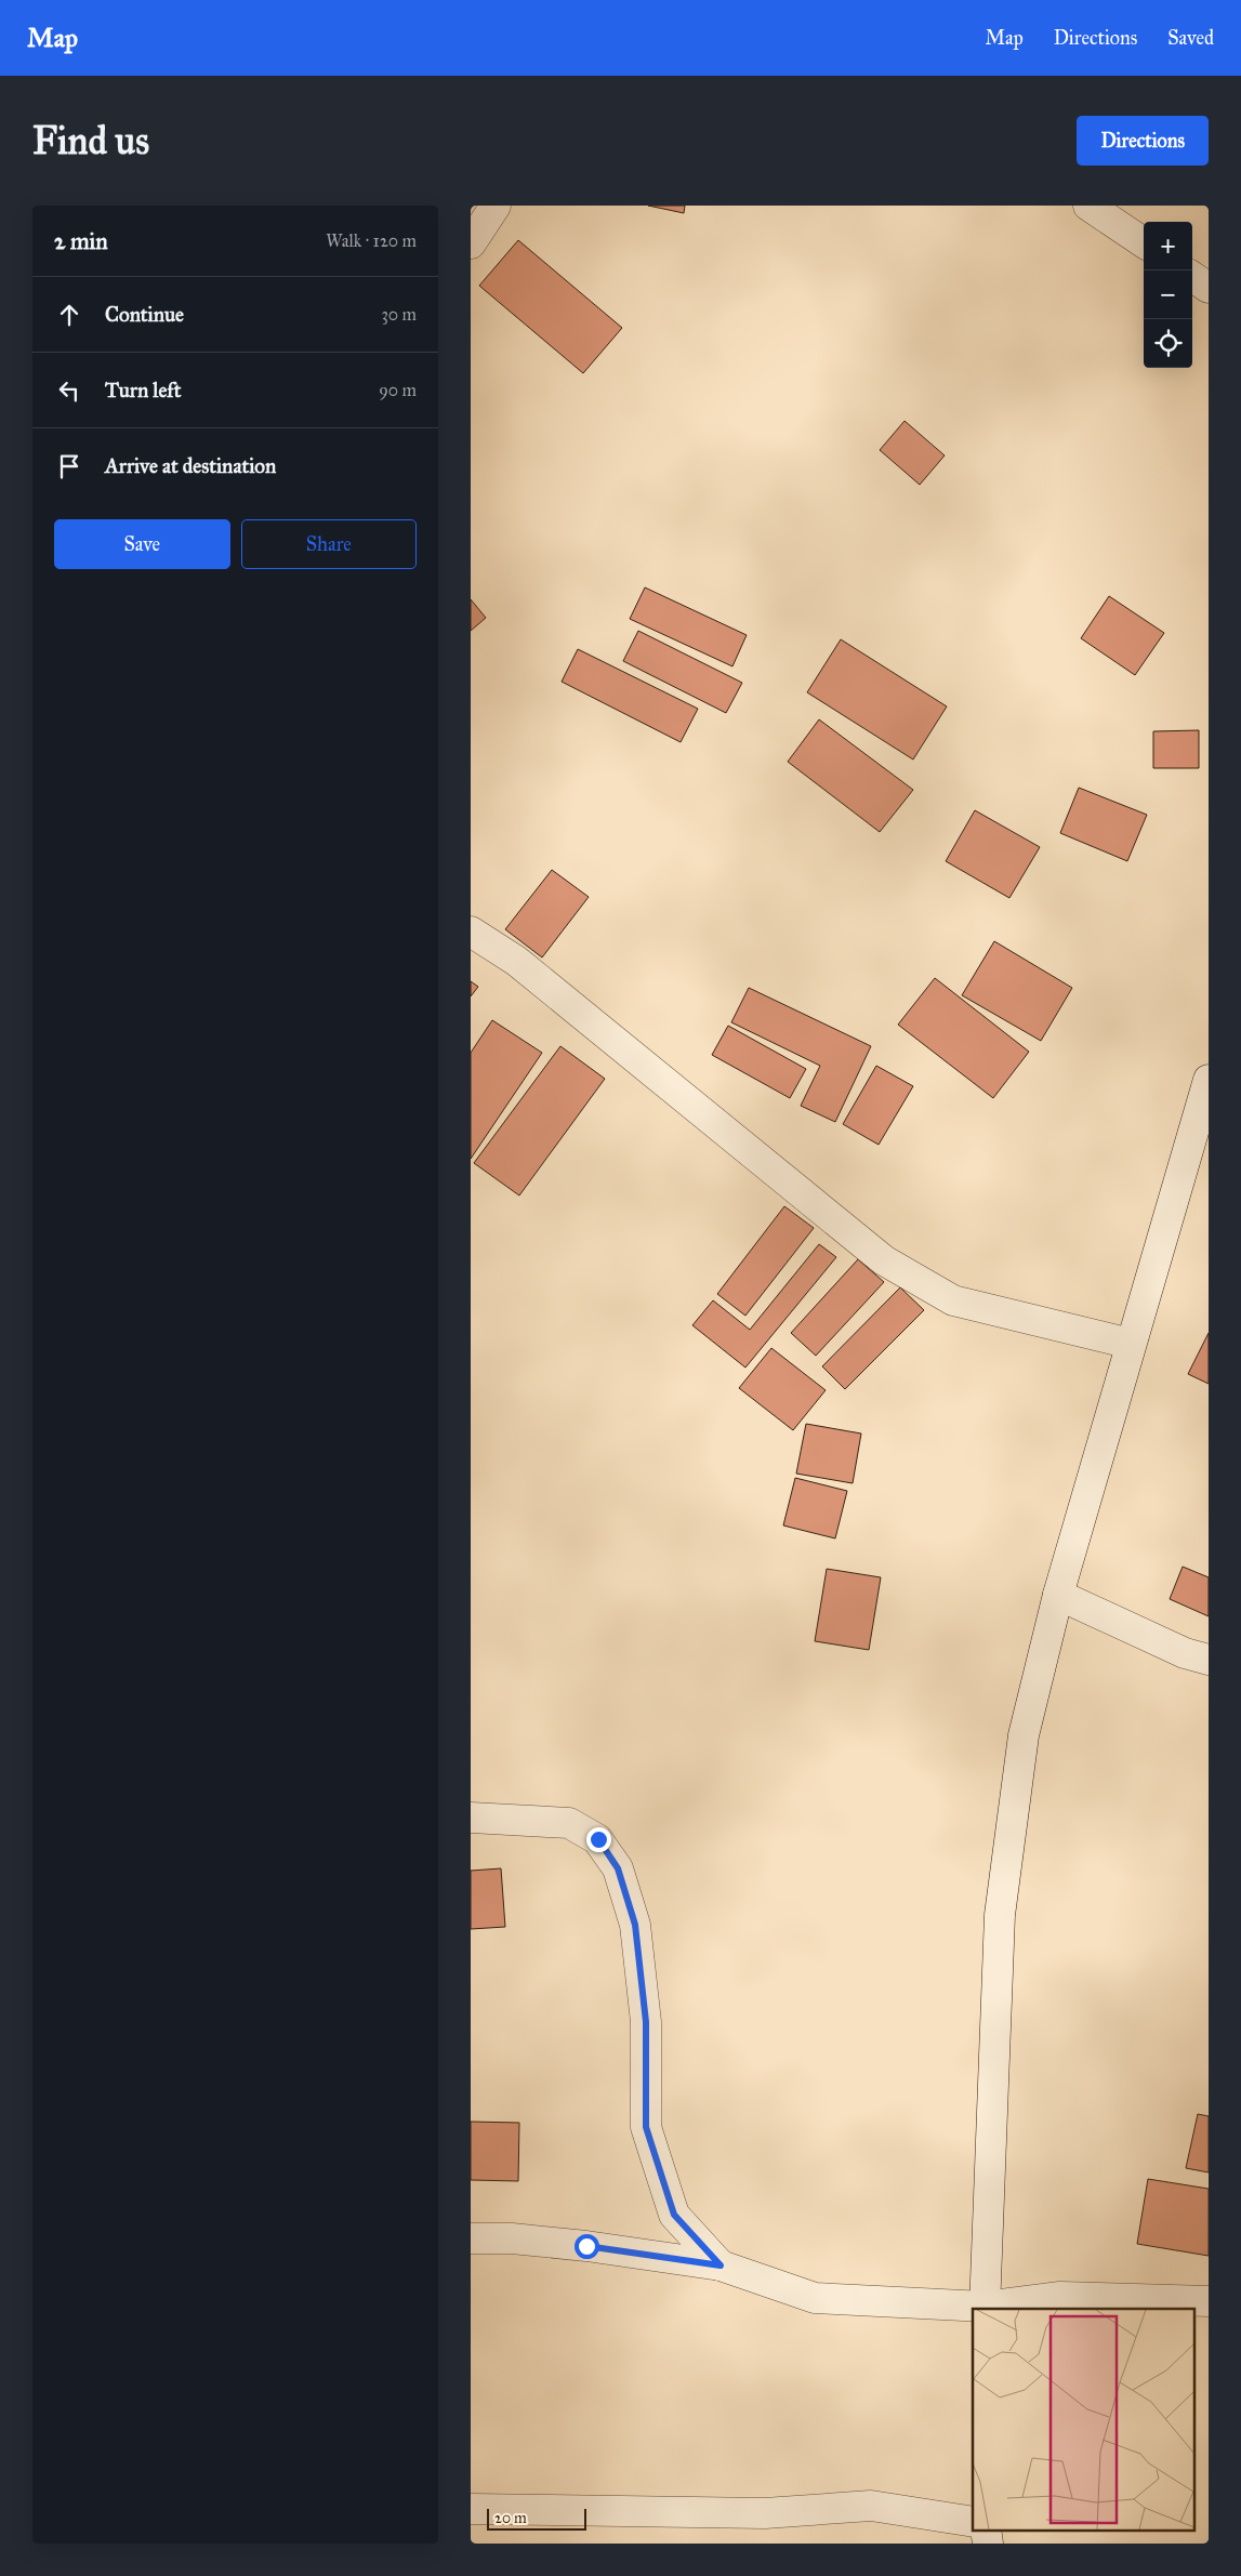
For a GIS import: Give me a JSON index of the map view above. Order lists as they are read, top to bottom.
{
  "scale_bar": "20 m",
  "page": {
    "header": "Map",
    "nav": ["Map", "Directions", "Saved"],
    "buttons": [
      "Directions",
      ["Save", "Share"]
    ],
    "title": "Find us",
    "heading": ["2 min", "Walk · 120 m"],
    "map_buttons": ["+", "−"],
    "list": [
      ["Continue", "30 m"],
      ["Turn left", "90 m"],
      "Arrive at destination"
    ],
    "scale": "20 m"
  }
}
